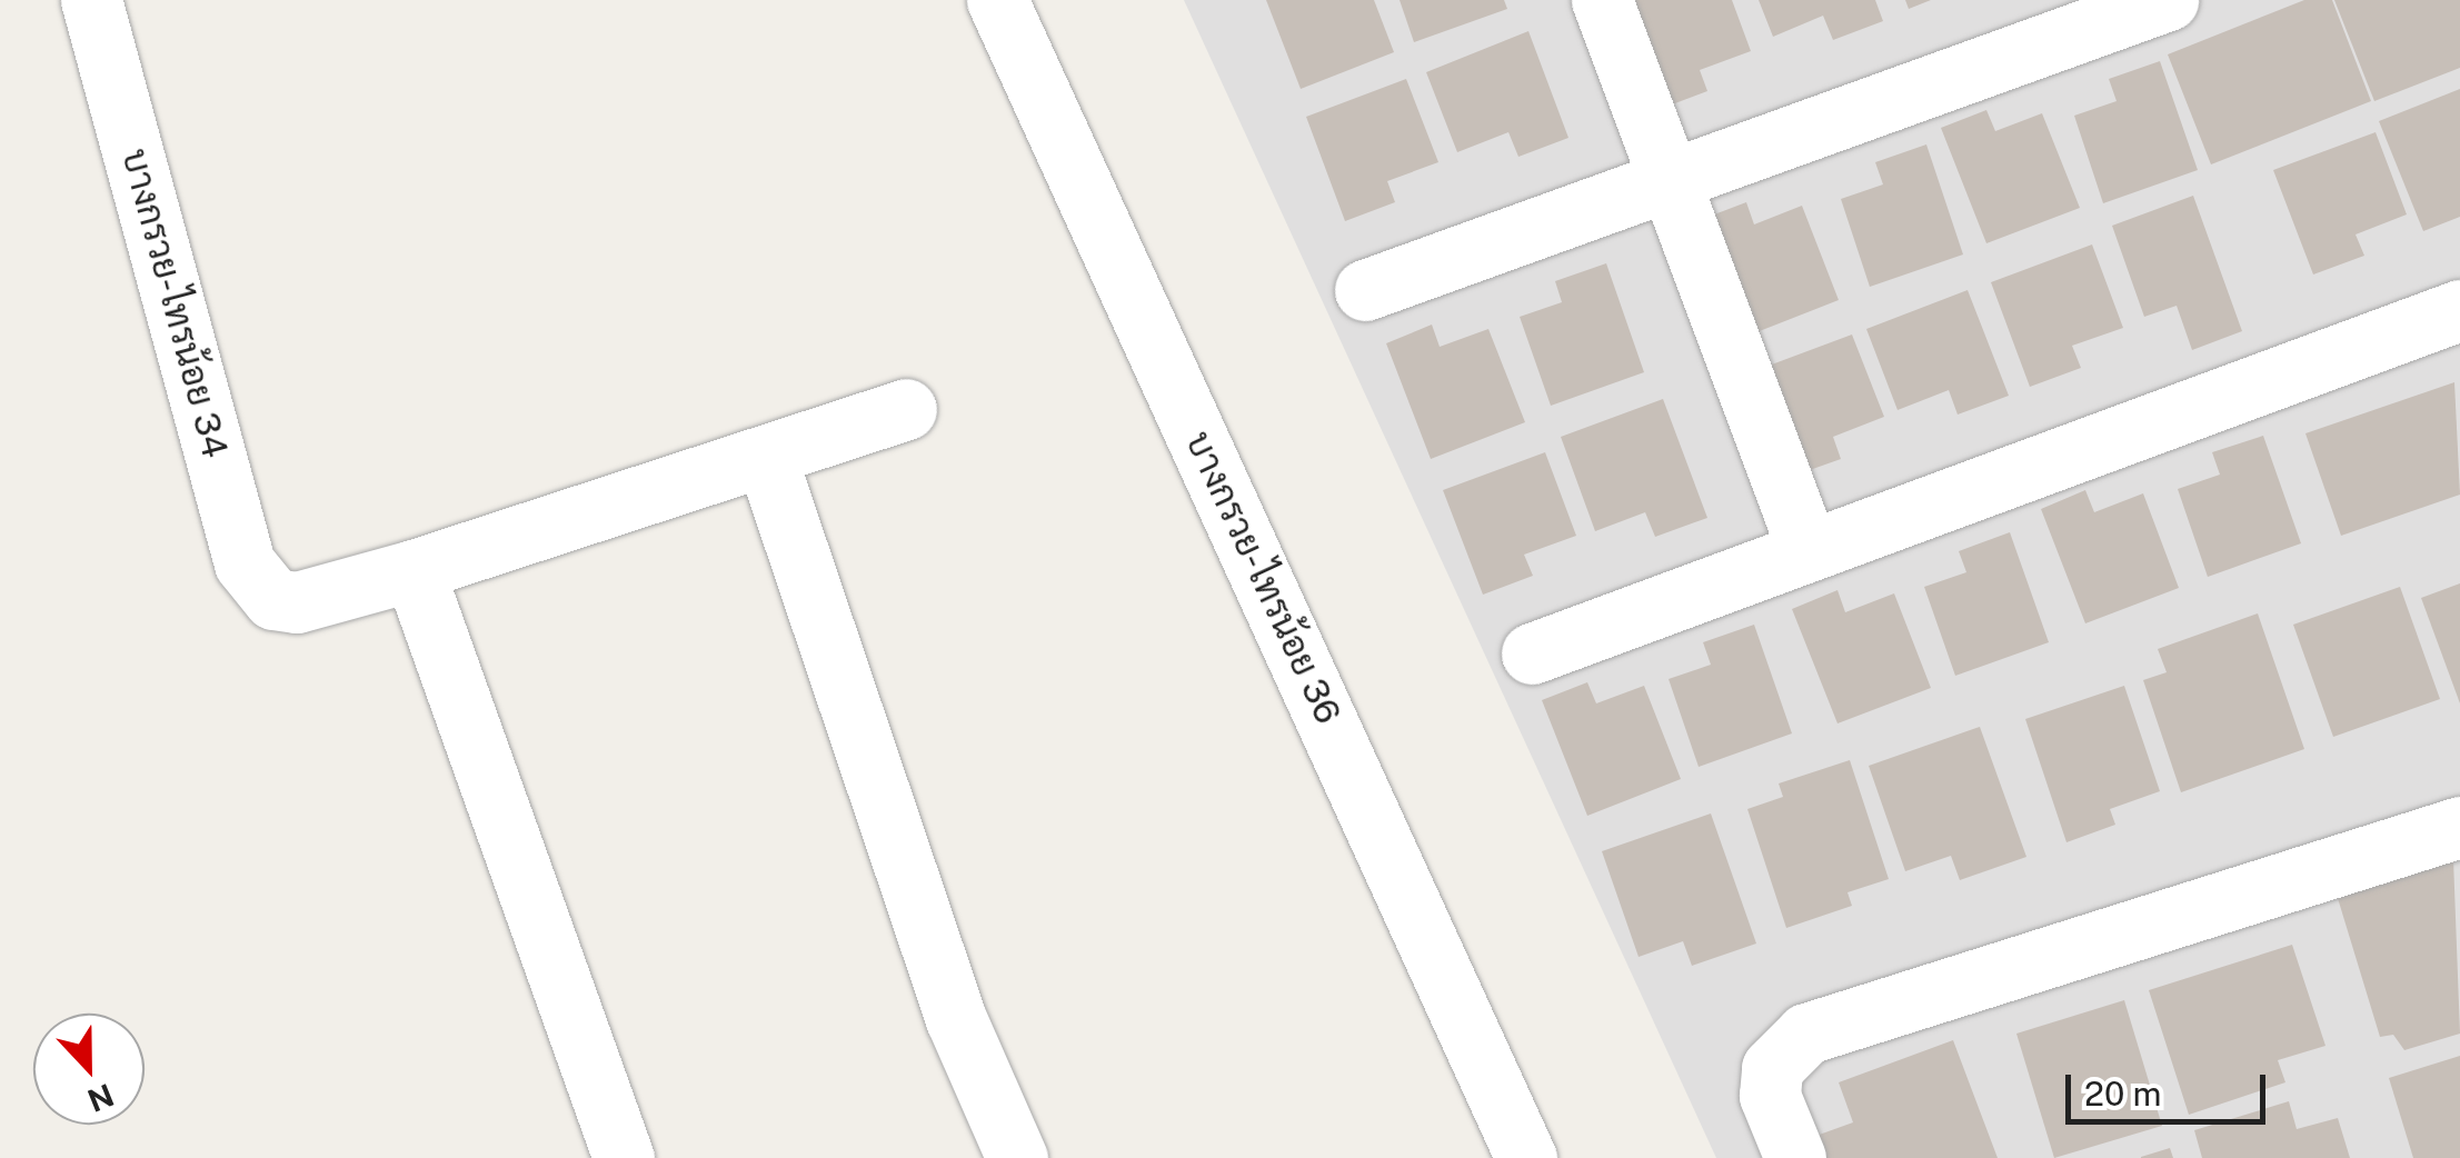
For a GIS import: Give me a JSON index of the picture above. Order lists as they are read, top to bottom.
{
  "streets": {
    "street": ["บางกรวย-ไทรน้อย 34", "บางกรวย-ไทรน้อย 36"]
  },
  "scale_bar": "20 m",
  "north": "bottom"
}
